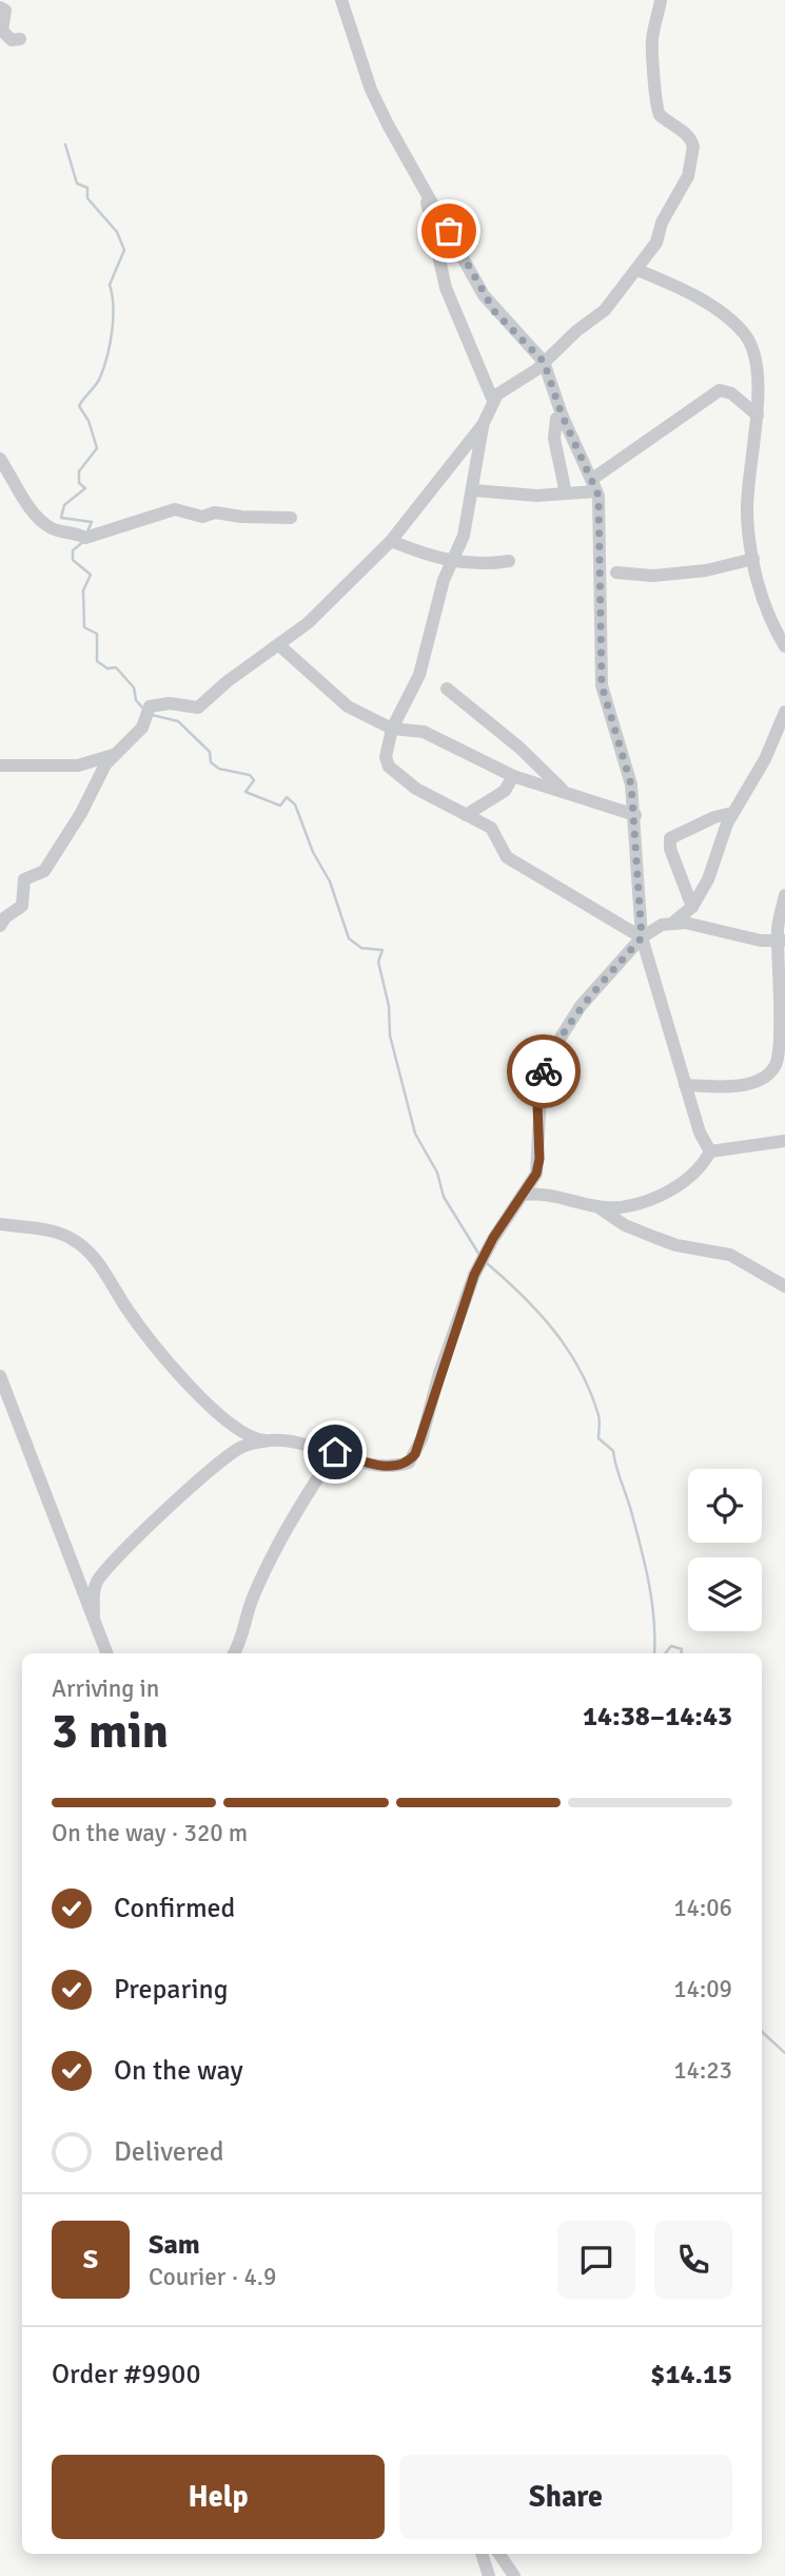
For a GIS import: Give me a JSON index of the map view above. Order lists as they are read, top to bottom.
{
  "page": {
    "heading": ["3 min", "Arriving in", "14:38–14:43"],
    "panel": [
      "Sam",
      "Courier · 4.9",
      "Order #9900",
      "$14.15"
    ],
    "bar": "On the way · 320 m",
    "list": [
      ["Confirmed", "14:06"],
      ["Preparing", "14:09"],
      ["On the way", "14:23"],
      "Delivered"
    ],
    "round": "S",
    "buttons": ["Help", "Share"]
  }
}
